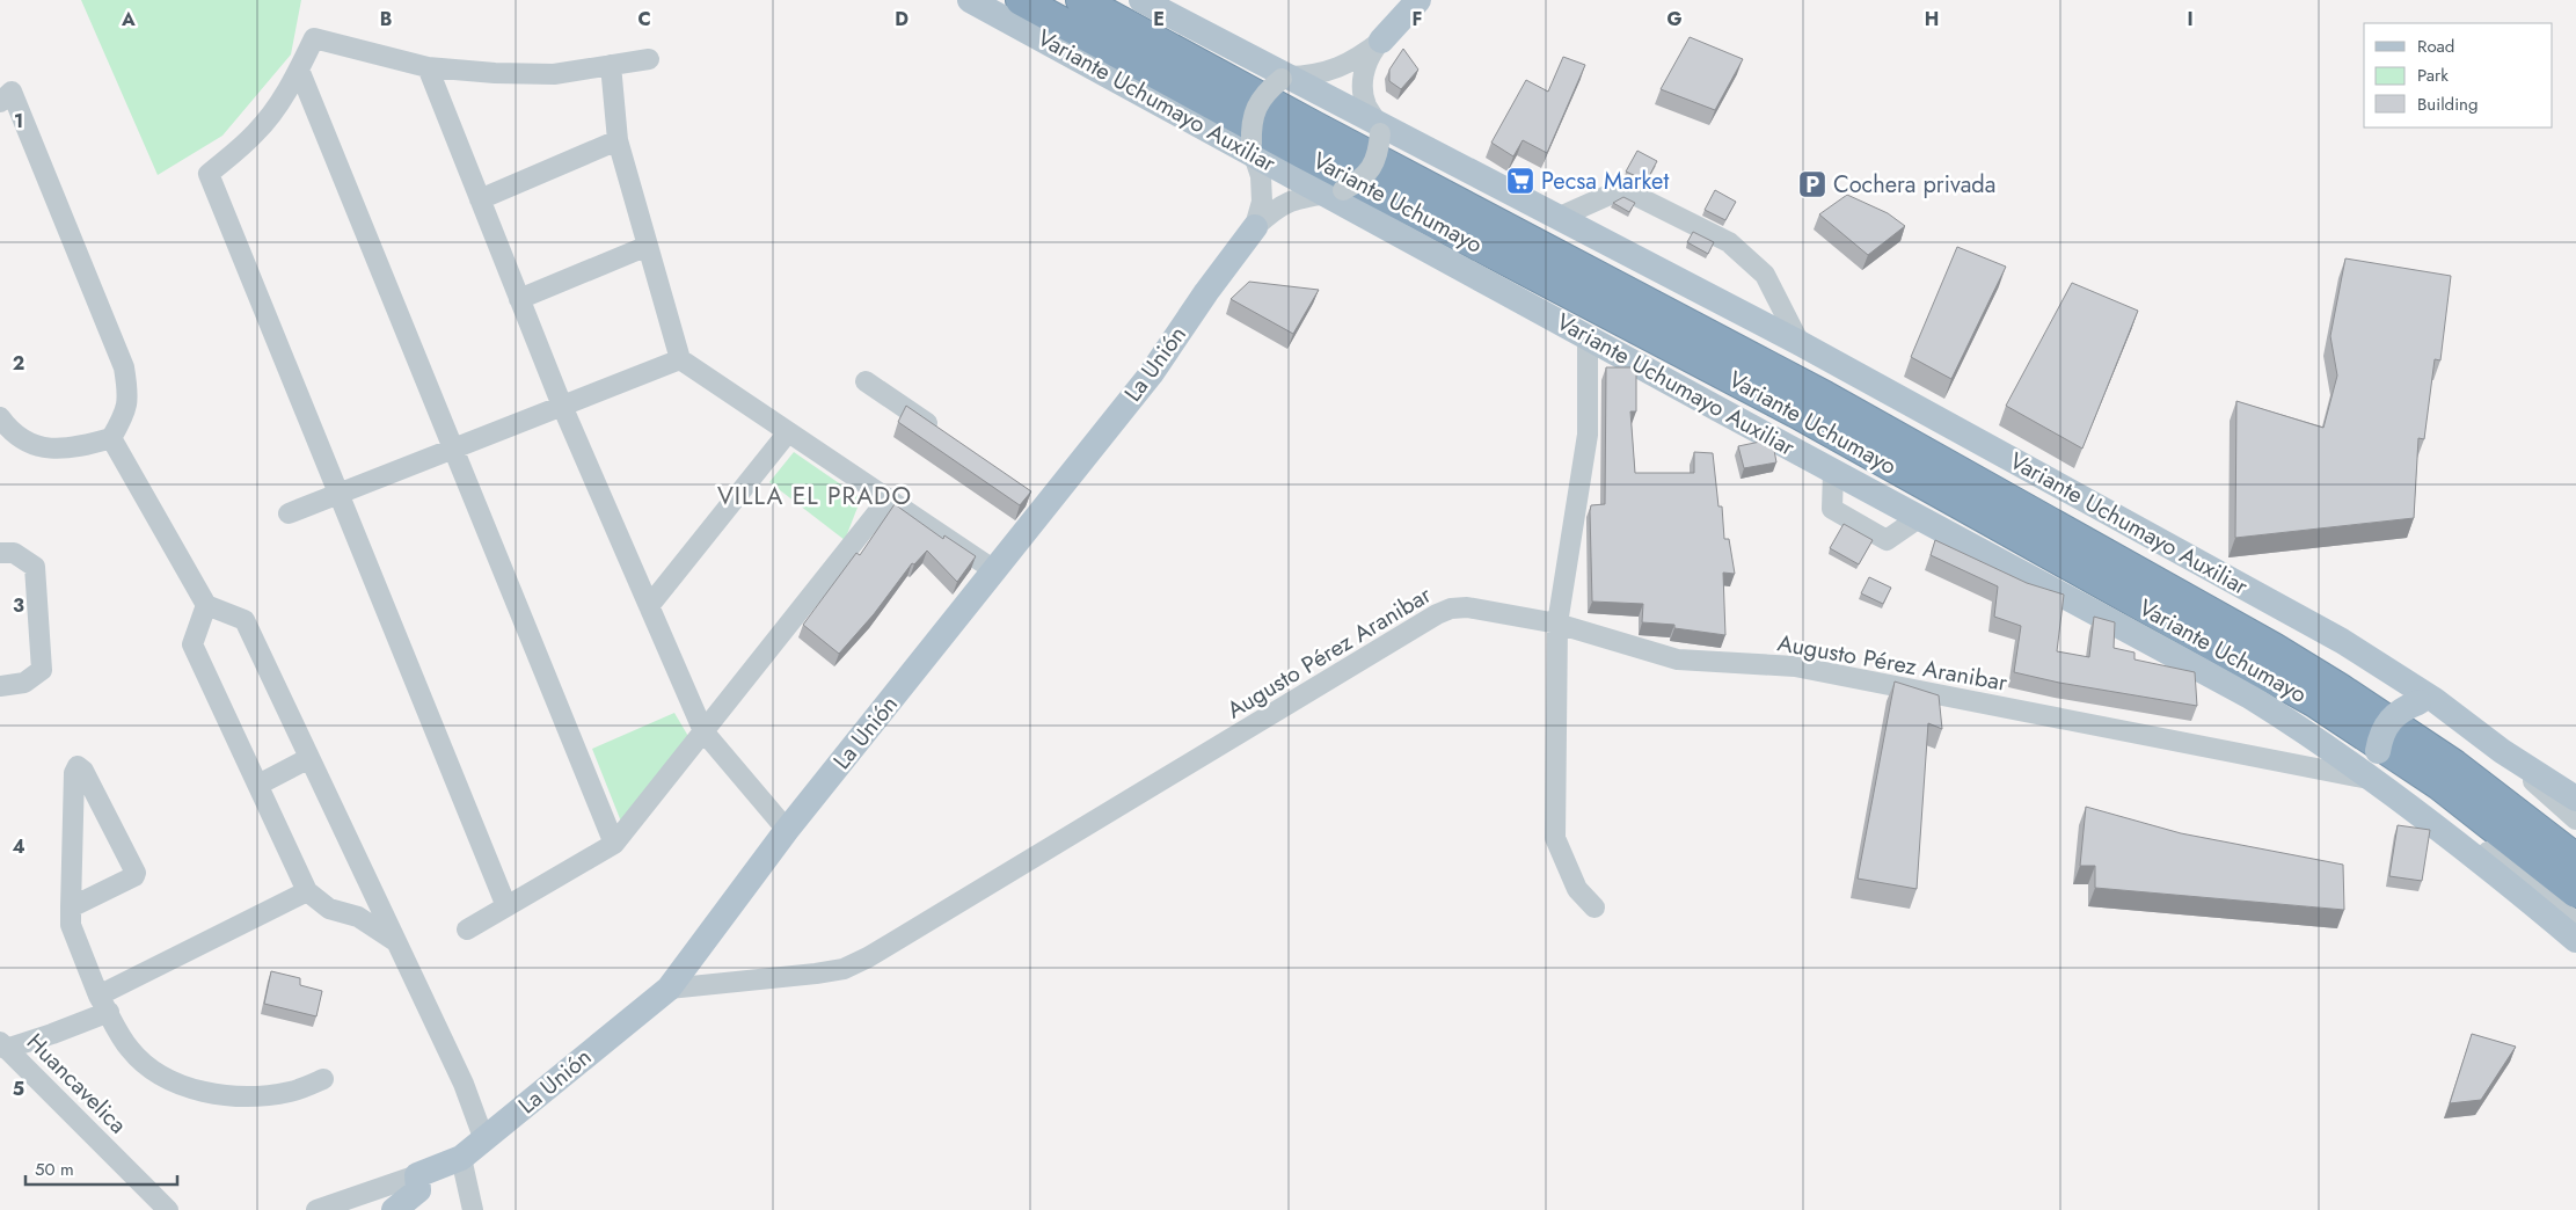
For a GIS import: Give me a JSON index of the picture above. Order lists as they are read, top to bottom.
{
  "streets": {
    "highway": ["Variante Uchumayo"],
    "main road": ["Variante Uchumayo Auxiliar", "La Unión"],
    "street": ["Augusto Pérez Aranibar", "Huancavelica"]
  },
  "crossings": [
    ["Variante Uchumayo Auxiliar", "La Unión"],
    ["Variante Uchumayo Auxiliar", "Augusto Pérez Aranibar"],
    ["La Unión", "Augusto Pérez Aranibar"]
  ],
  "districts": ["VILLA EL PRADO"],
  "places": {
    "supermarket": ["Pecsa Market"],
    "parking": ["Cochera privada"]
  },
  "legend": ["Road", "Park", "Building"],
  "scale_bar": "50 m",
  "grid": {
    "columns": [
      "A",
      "B",
      "C",
      "D",
      "E",
      "F",
      "G",
      "H",
      "I"
    ],
    "rows": [
      "1",
      "2",
      "3",
      "4",
      "5"
    ]
  }
}
